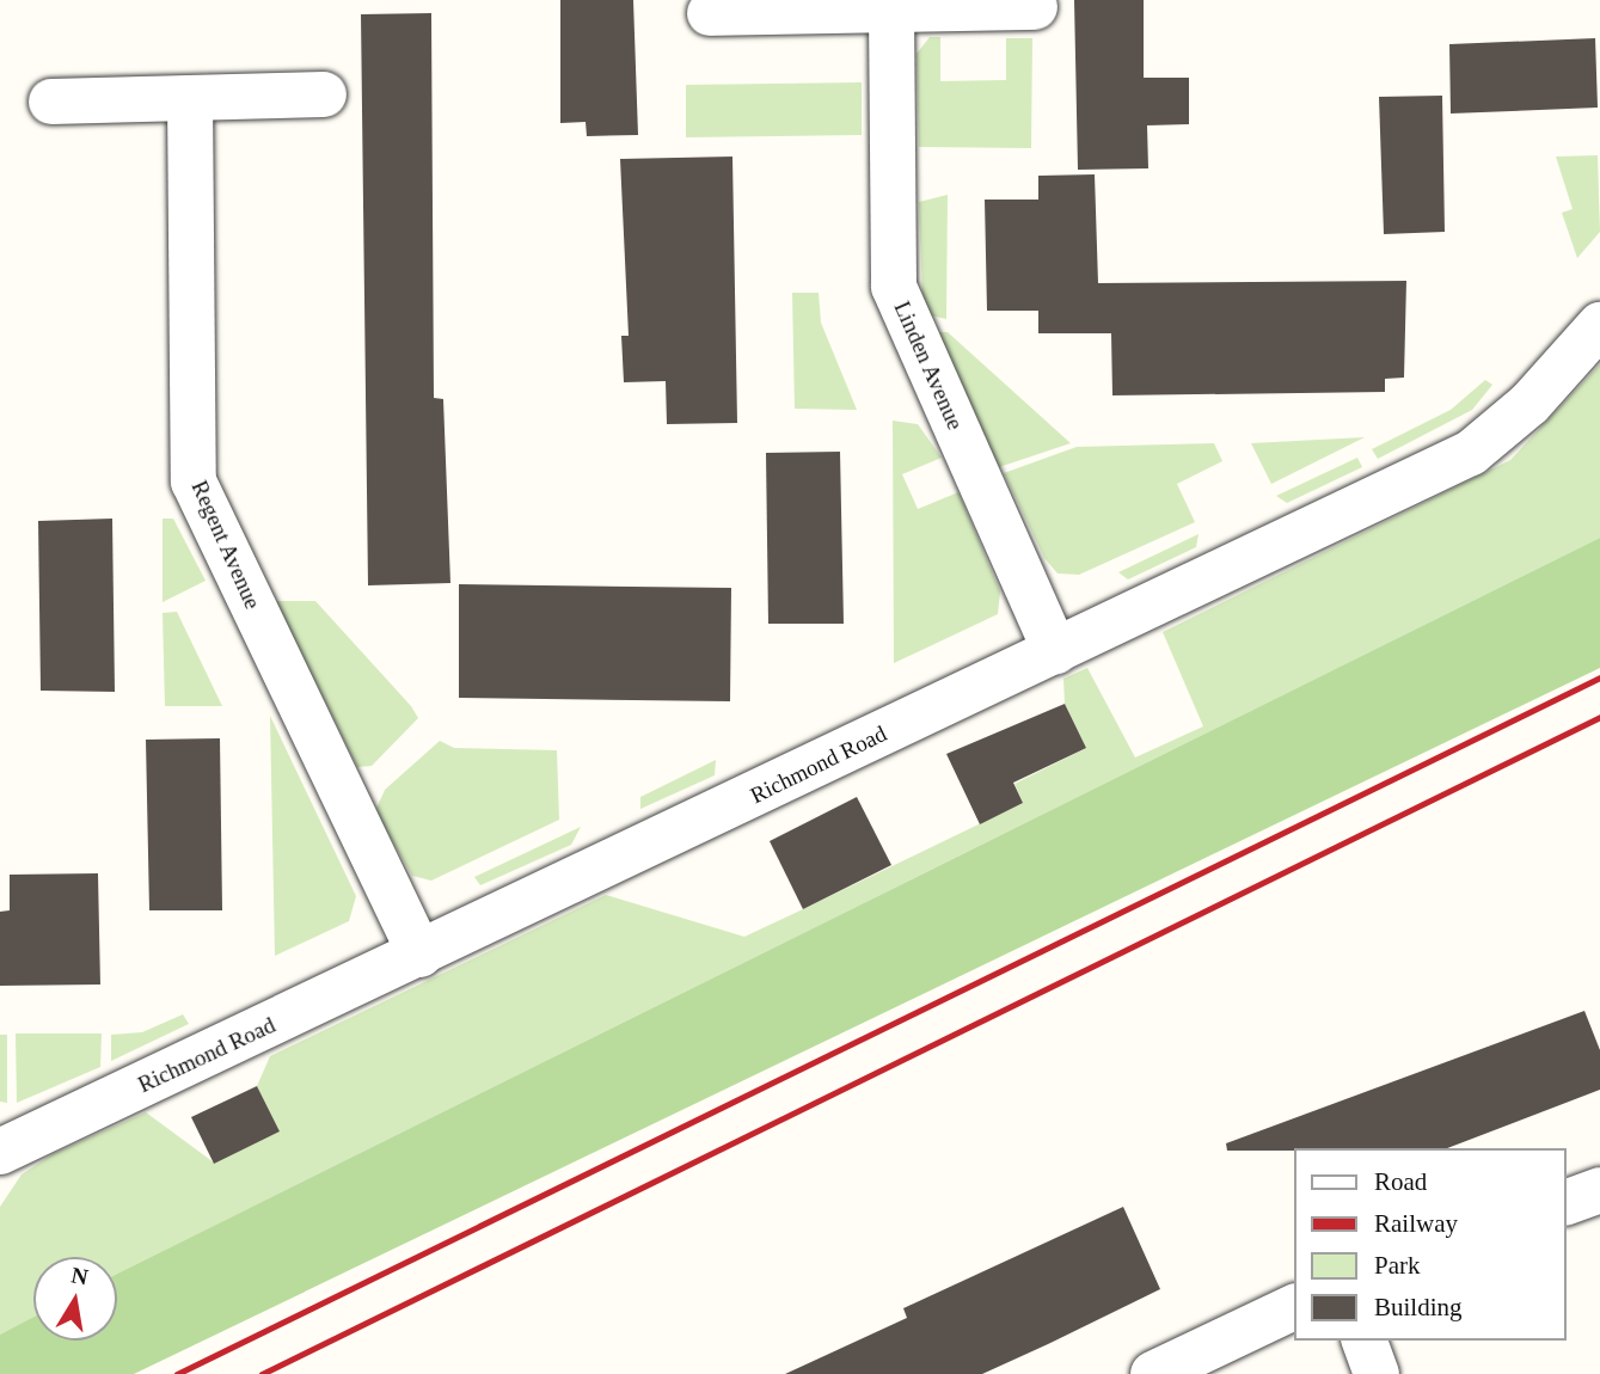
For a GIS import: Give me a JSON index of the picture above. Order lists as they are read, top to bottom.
{
  "streets": {
    "street": ["Linden Avenue", "Regent Avenue", "Richmond Road"]
  },
  "crossings": [
    ["Linden Avenue", "Richmond Road"],
    ["Regent Avenue", "Richmond Road"]
  ],
  "legend": [
    "Road",
    "Railway",
    "Park",
    "Building"
  ],
  "north": "top"
}
